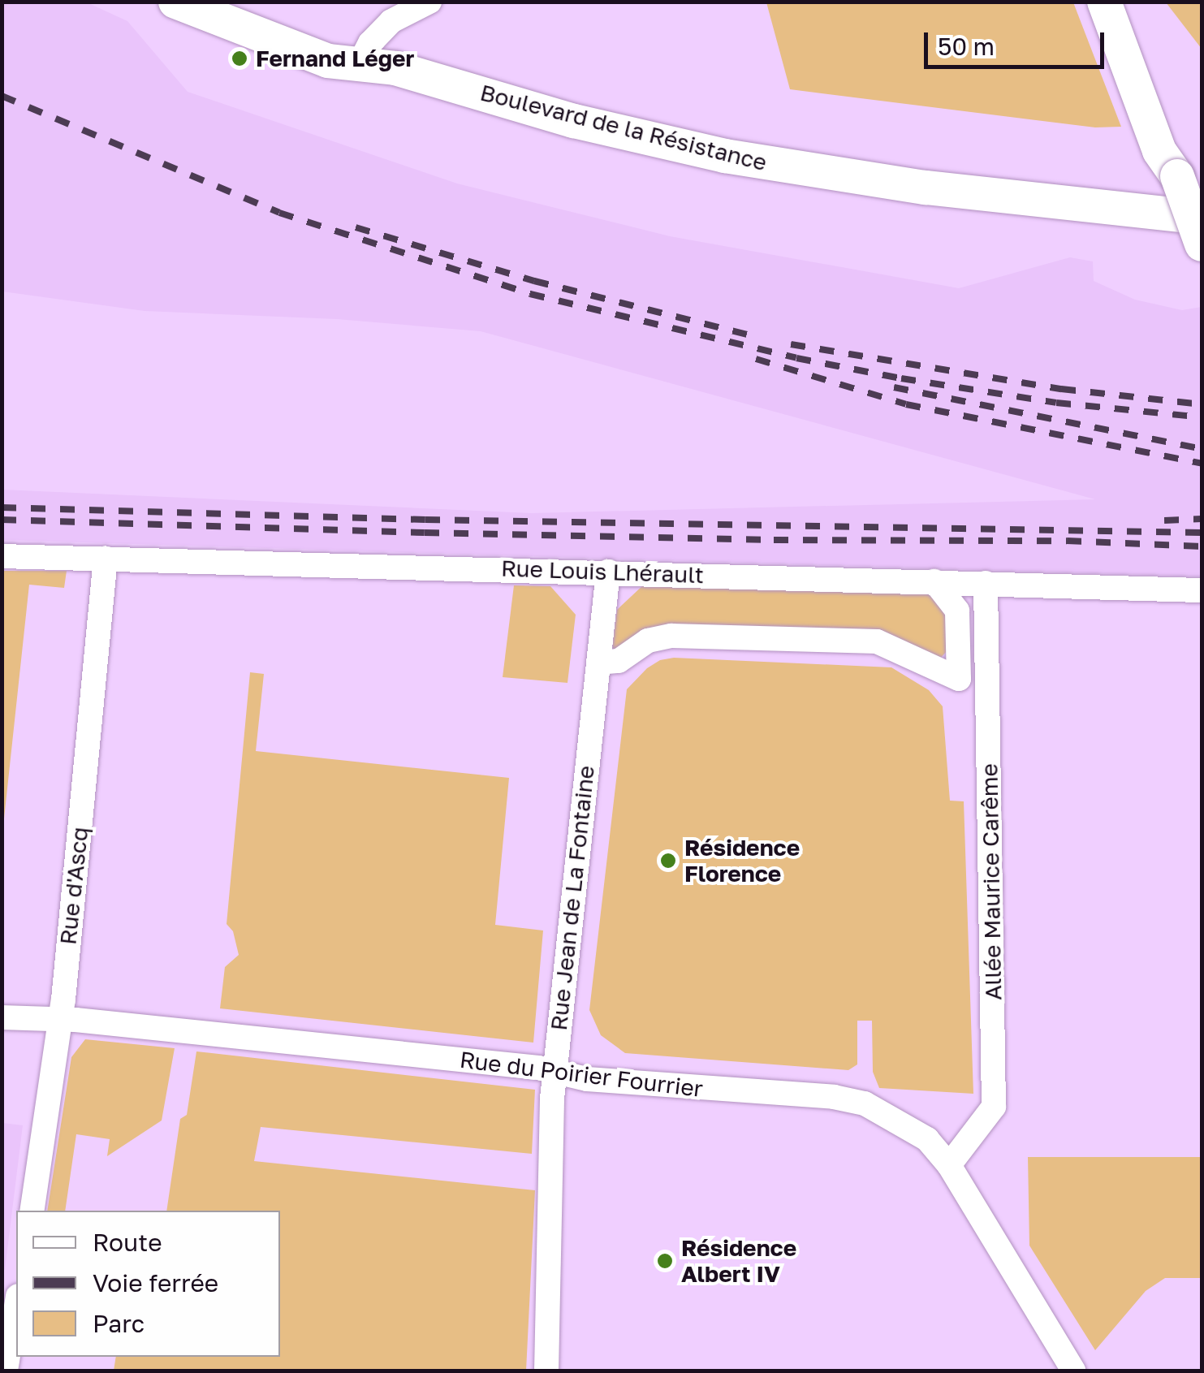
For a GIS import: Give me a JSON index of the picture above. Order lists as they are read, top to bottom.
{
  "streets": {
    "main road": ["Boulevard de la Résistance"],
    "street": [
      "Rue Louis Lhérault",
      "Allée Maurice Carême",
      "Rue d'Ascq",
      "Rue Jean de La Fontaine",
      "Rue du Poirier Fourrier"
    ]
  },
  "crossings": [
    ["Rue Louis Lhérault", "Allée Maurice Carême"],
    ["Rue Louis Lhérault", "Rue d'Ascq"],
    ["Rue Louis Lhérault", "Rue Jean de La Fontaine"],
    ["Allée Maurice Carême", "Rue du Poirier Fourrier"],
    ["Rue d'Ascq", "Rue du Poirier Fourrier"],
    ["Rue Jean de La Fontaine", "Rue du Poirier Fourrier"]
  ],
  "places": ["Fernand Léger", "Résidence Florence", "Résidence Albert IV"],
  "legend": ["Route", "Voie ferrée", "Parc"],
  "scale_bar": "50 m"
}
